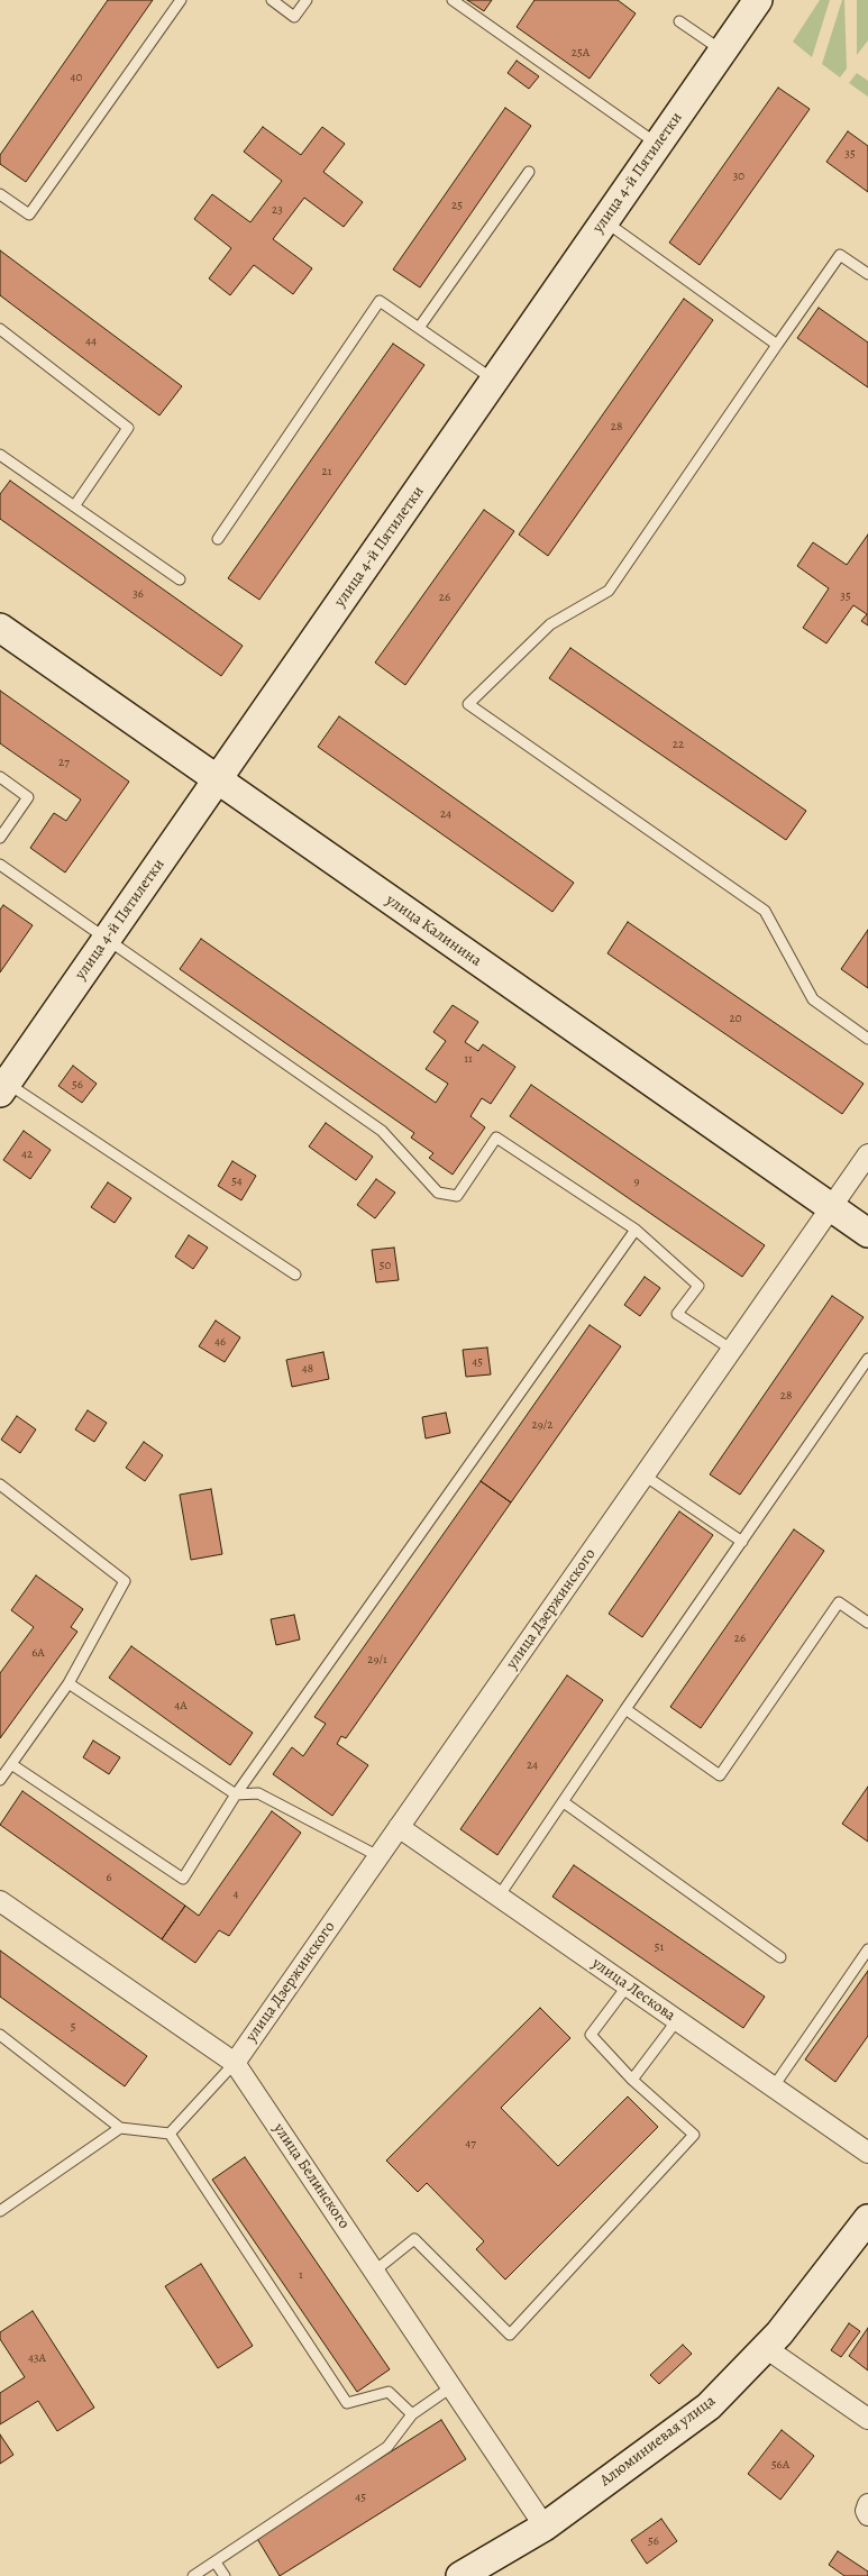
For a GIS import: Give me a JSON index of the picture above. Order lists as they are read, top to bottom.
{
  "streets": {
    "main road": ["улица 4-й Пятилетки", "улица Калинина", "Алюминиевая улица"],
    "street": ["улица Дзержинского", "улица Лескова", "улица Белинского"]
  },
  "crossings": [
    ["улица 4-й Пятилетки", "улица Калинина"],
    ["улица Калинина", "улица Дзержинского"],
    ["улица Дзержинского", "улица Лескова"],
    ["улица Дзержинского", "улица Белинского"],
    ["улица Белинского", "Алюминиевая улица"]
  ],
  "house_numbers": [
    "25А",
    "40",
    "35",
    "30",
    "25",
    "23",
    "44",
    "28",
    "21",
    "36",
    "35",
    "26",
    "22",
    "27",
    "24",
    "20",
    "11",
    "56",
    "42",
    "54",
    "9",
    "50",
    "46",
    "45",
    "48",
    "28",
    "29/2",
    "26",
    "6А",
    "29/1",
    "4А",
    "24",
    "6",
    "4",
    "51",
    "5",
    "47",
    "1",
    "43А",
    "56А",
    "45",
    "56"
  ]
}
